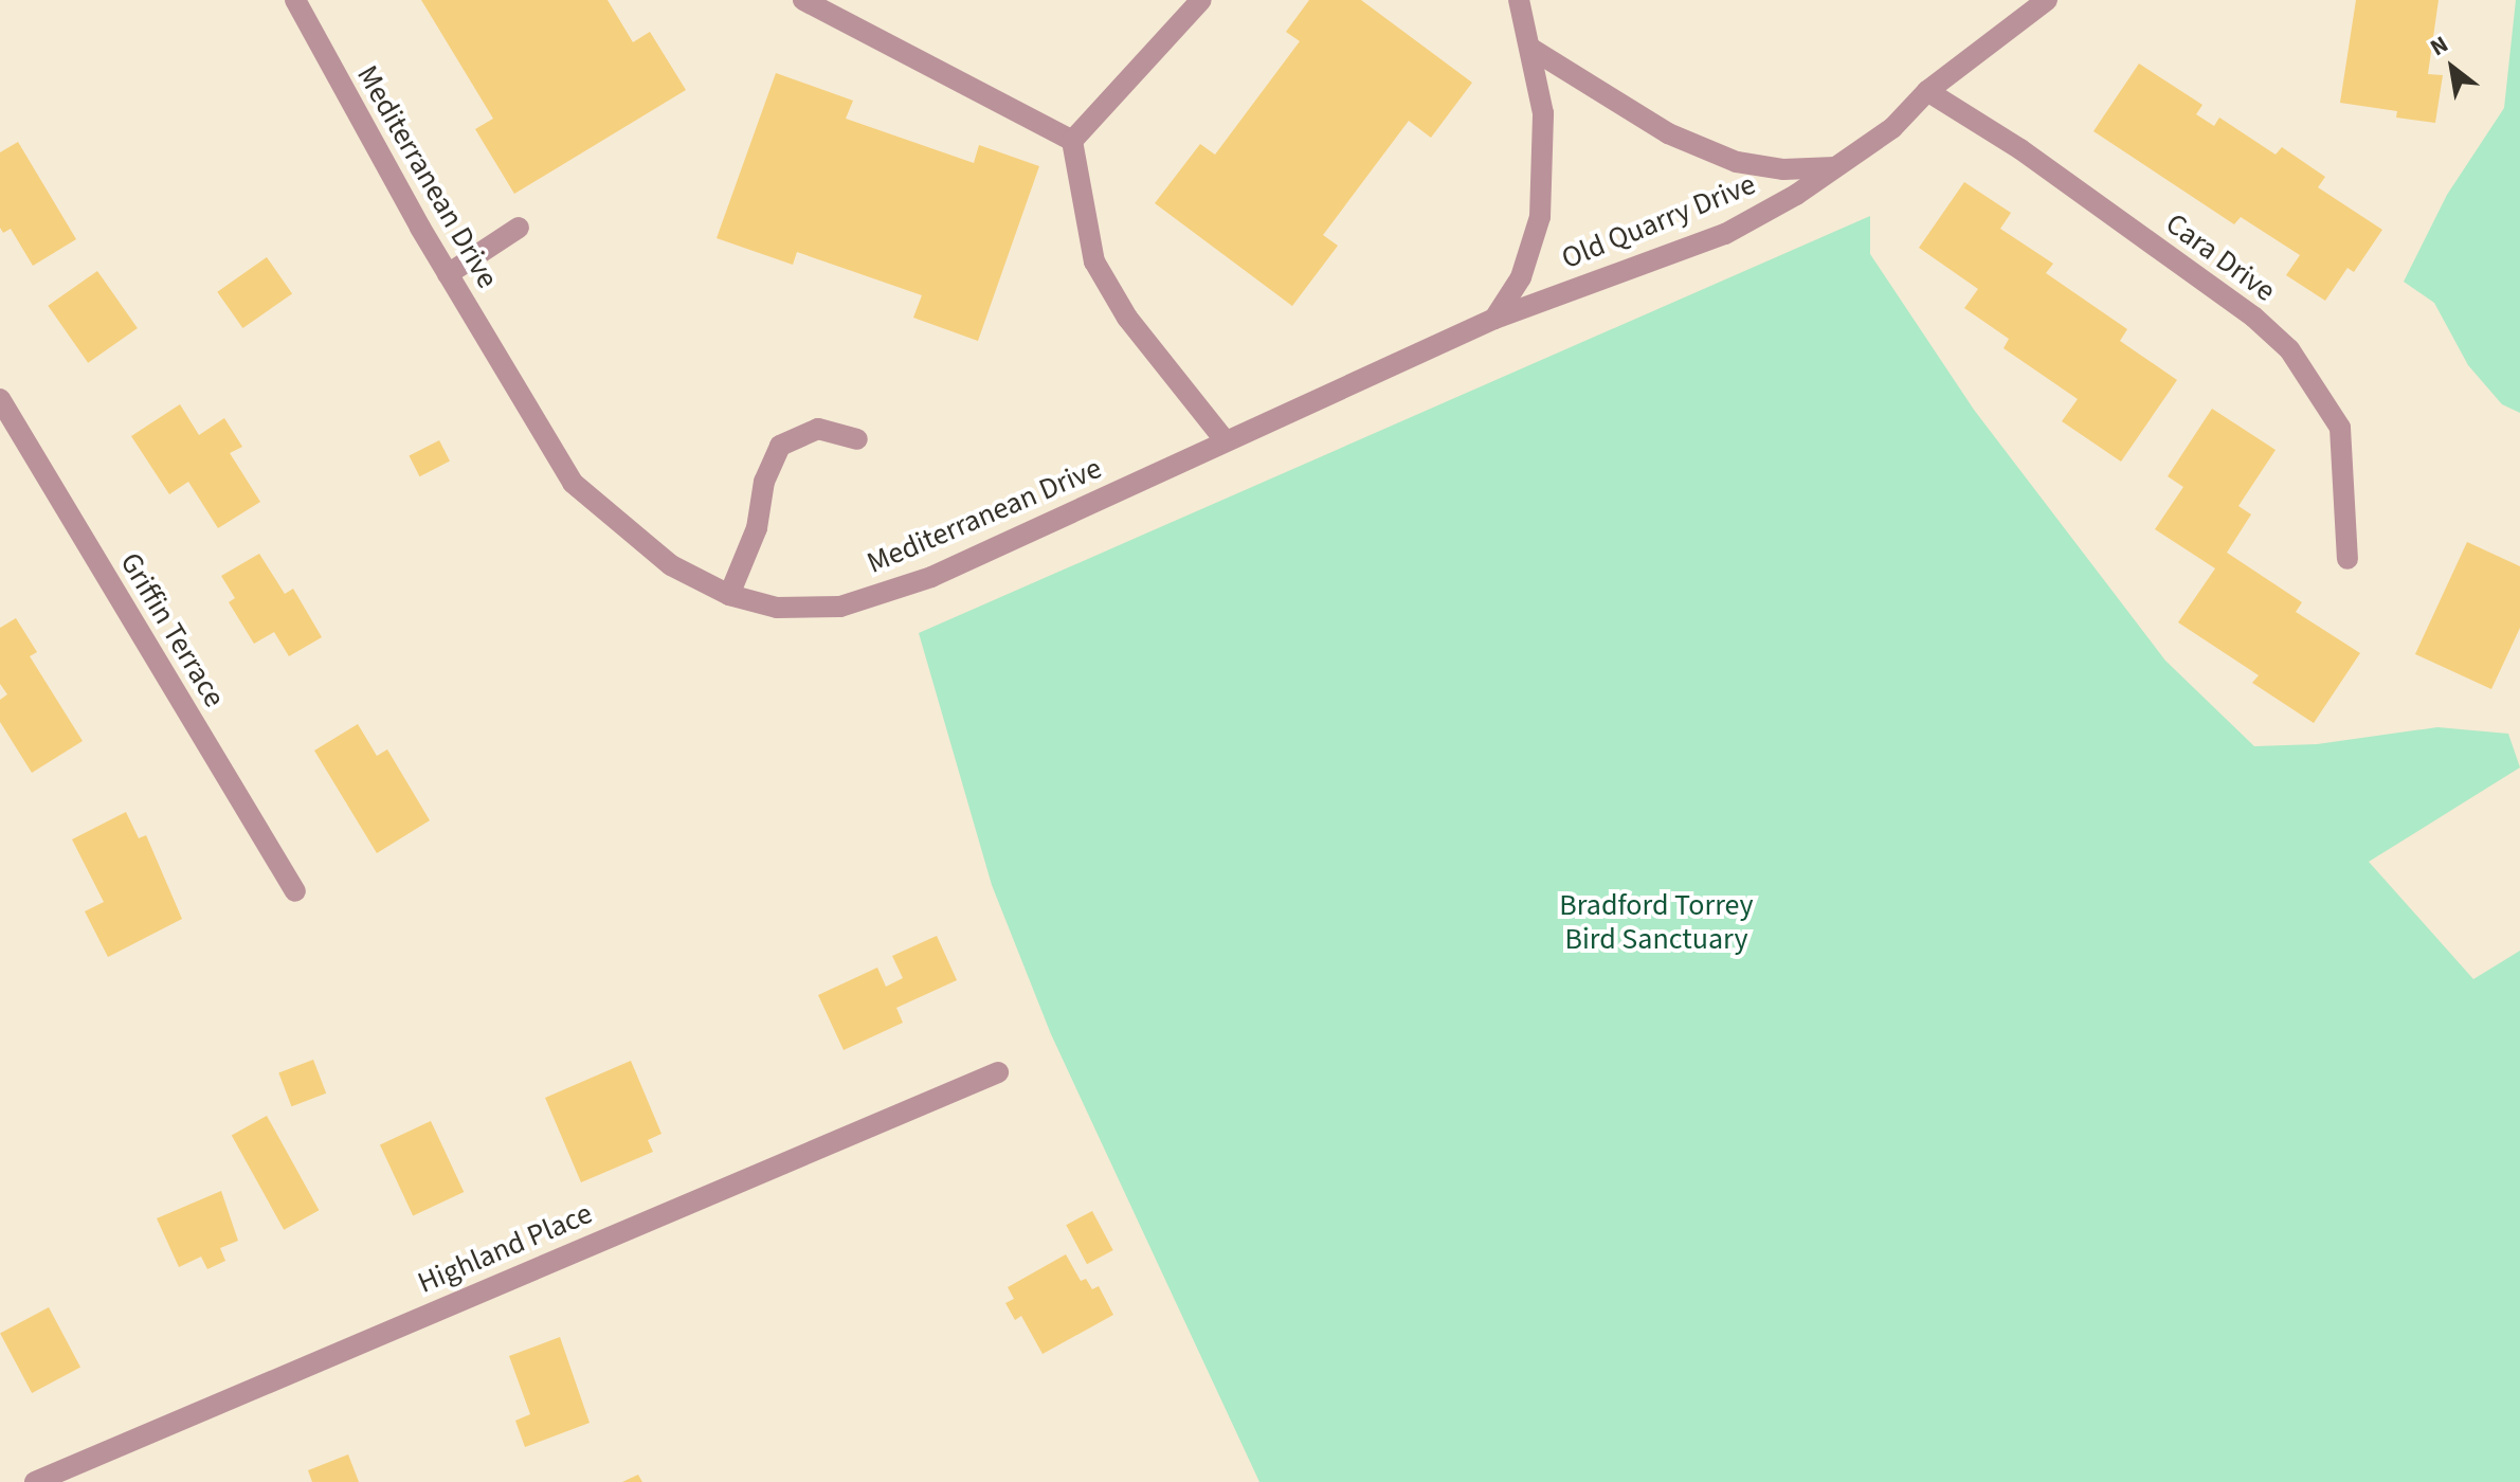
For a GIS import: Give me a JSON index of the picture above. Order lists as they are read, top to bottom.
{
  "streets": {
    "street": [
      "Mediterranean Drive",
      "Old Quarry Drive",
      "Cara Drive",
      "Griffin Terrace",
      "Highland Place"
    ]
  },
  "crossings": [
    ["Mediterranean Drive", "Old Quarry Drive"],
    ["Old Quarry Drive", "Cara Drive"]
  ],
  "parks": ["Bradford Torrey Bird Sanctuary"],
  "north": "top left"
}
